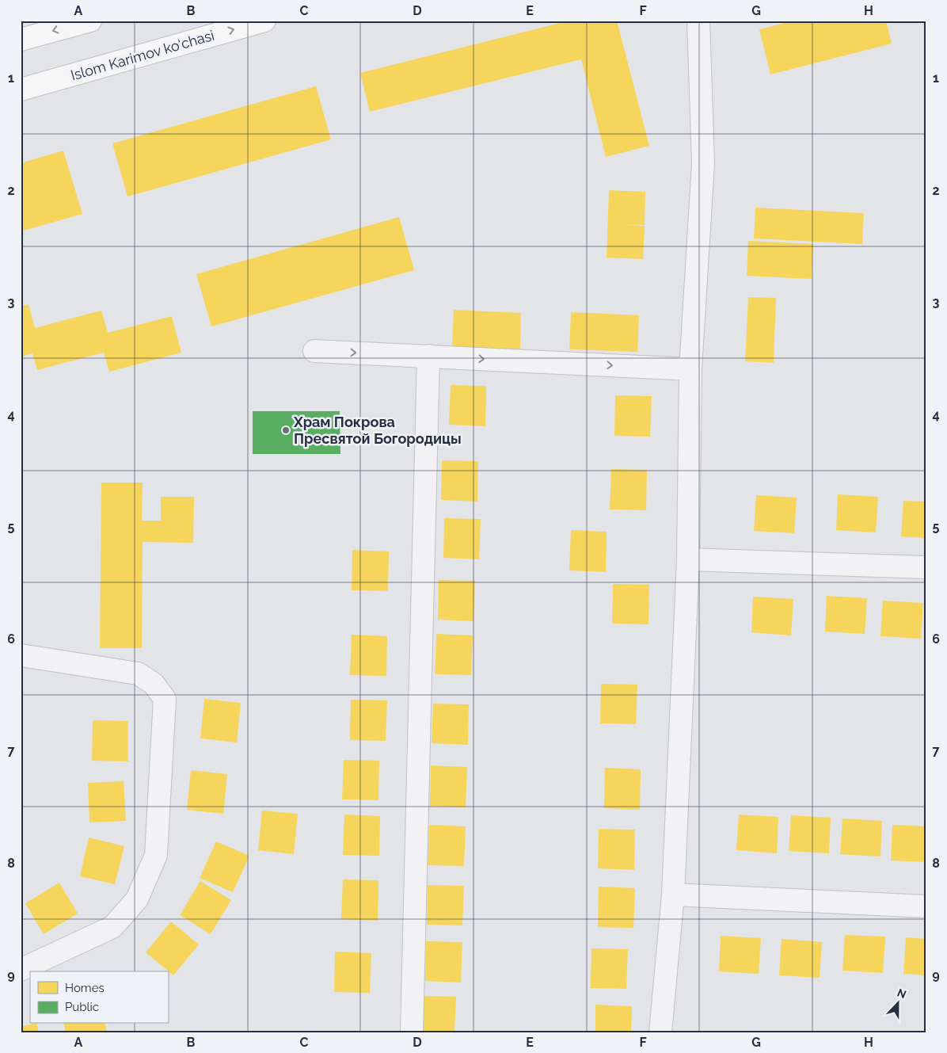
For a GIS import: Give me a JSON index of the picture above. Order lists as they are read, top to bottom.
{
  "streets": {
    "main road": ["Islom Karimov ko‘chasi"]
  },
  "one_way": ["Islom Karimov ko‘chasi"],
  "places": ["Храм Покрова Пресвятой Богородицы"],
  "legend": ["Homes", "Public"],
  "north": "top",
  "grid": {
    "columns": [
      "A",
      "B",
      "C",
      "D",
      "E",
      "F",
      "G",
      "H"
    ],
    "rows": [
      "1",
      "2",
      "3",
      "4",
      "5",
      "6",
      "7",
      "8",
      "9"
    ]
  }
}
